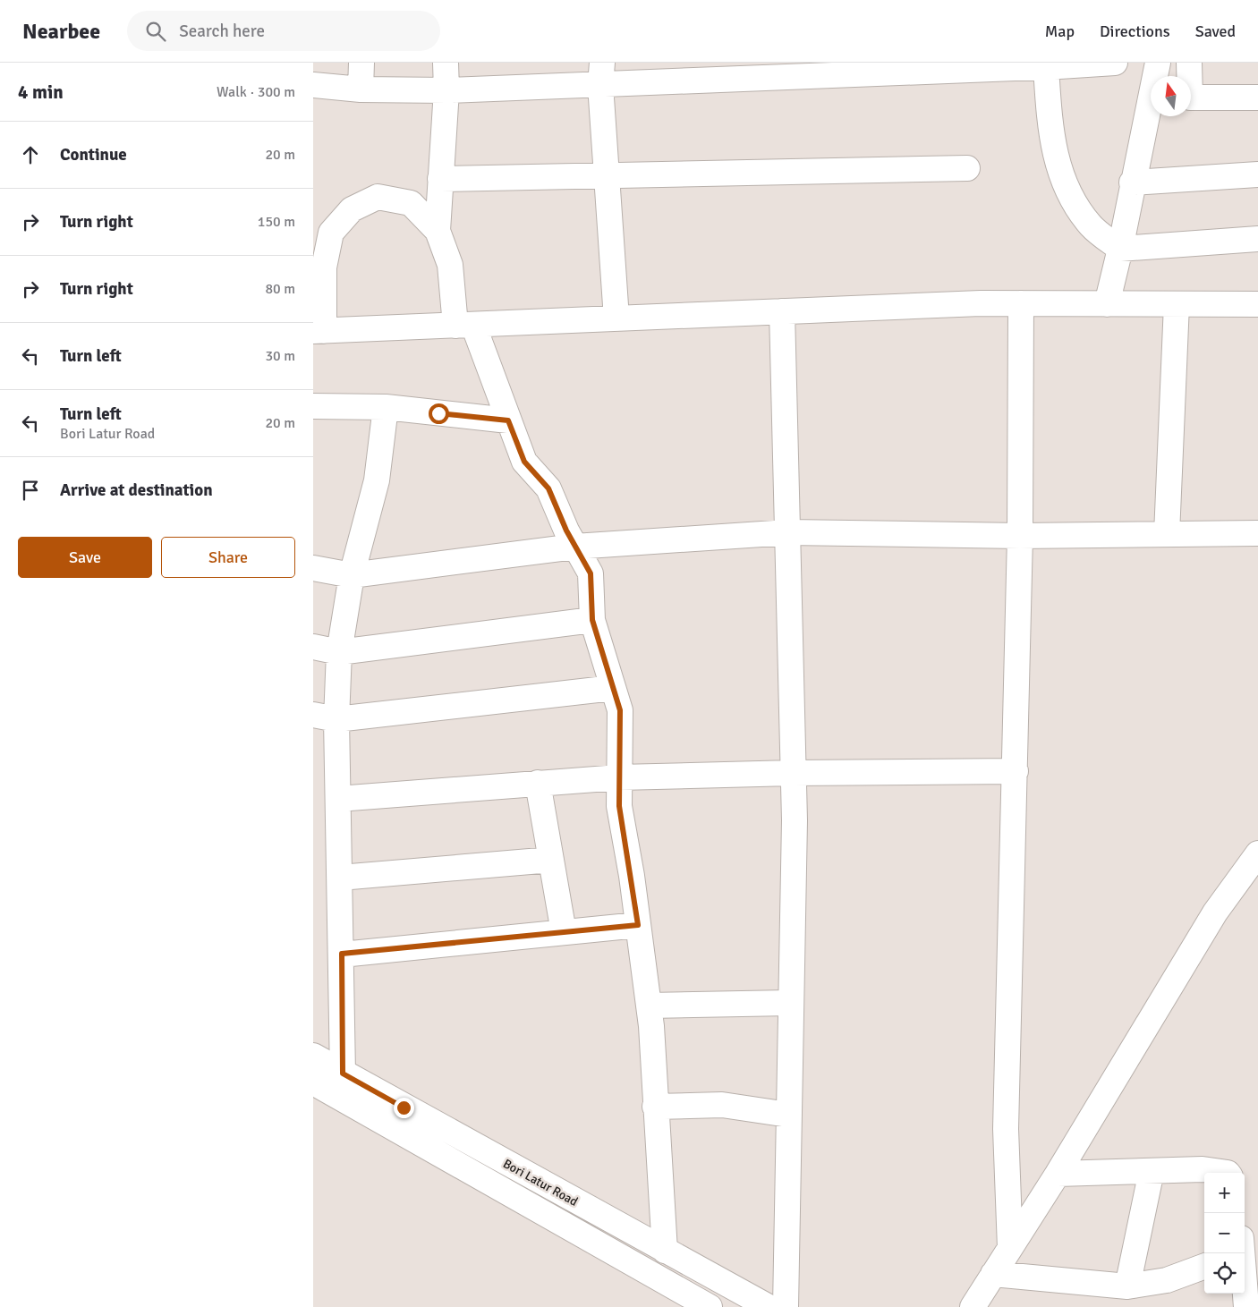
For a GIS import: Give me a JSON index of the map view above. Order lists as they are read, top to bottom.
{
  "streets": {
    "street": ["Bori Latur Road"]
  },
  "north": "top",
  "page": {
    "header": "Nearbee",
    "search": "Search here",
    "nav": ["Map", "Directions", "Saved"],
    "heading": ["4 min", "Walk · 300 m"],
    "list": [
      ["Continue", "20 m"],
      ["Turn right", "150 m"],
      ["Turn right", "80 m"],
      ["Turn left", "30 m"],
      ["Turn left", "Bori Latur Road", "20 m"],
      "Arrive at destination"
    ],
    "buttons": ["Save", "Share"],
    "map_buttons": ["+", "−"]
  }
}
